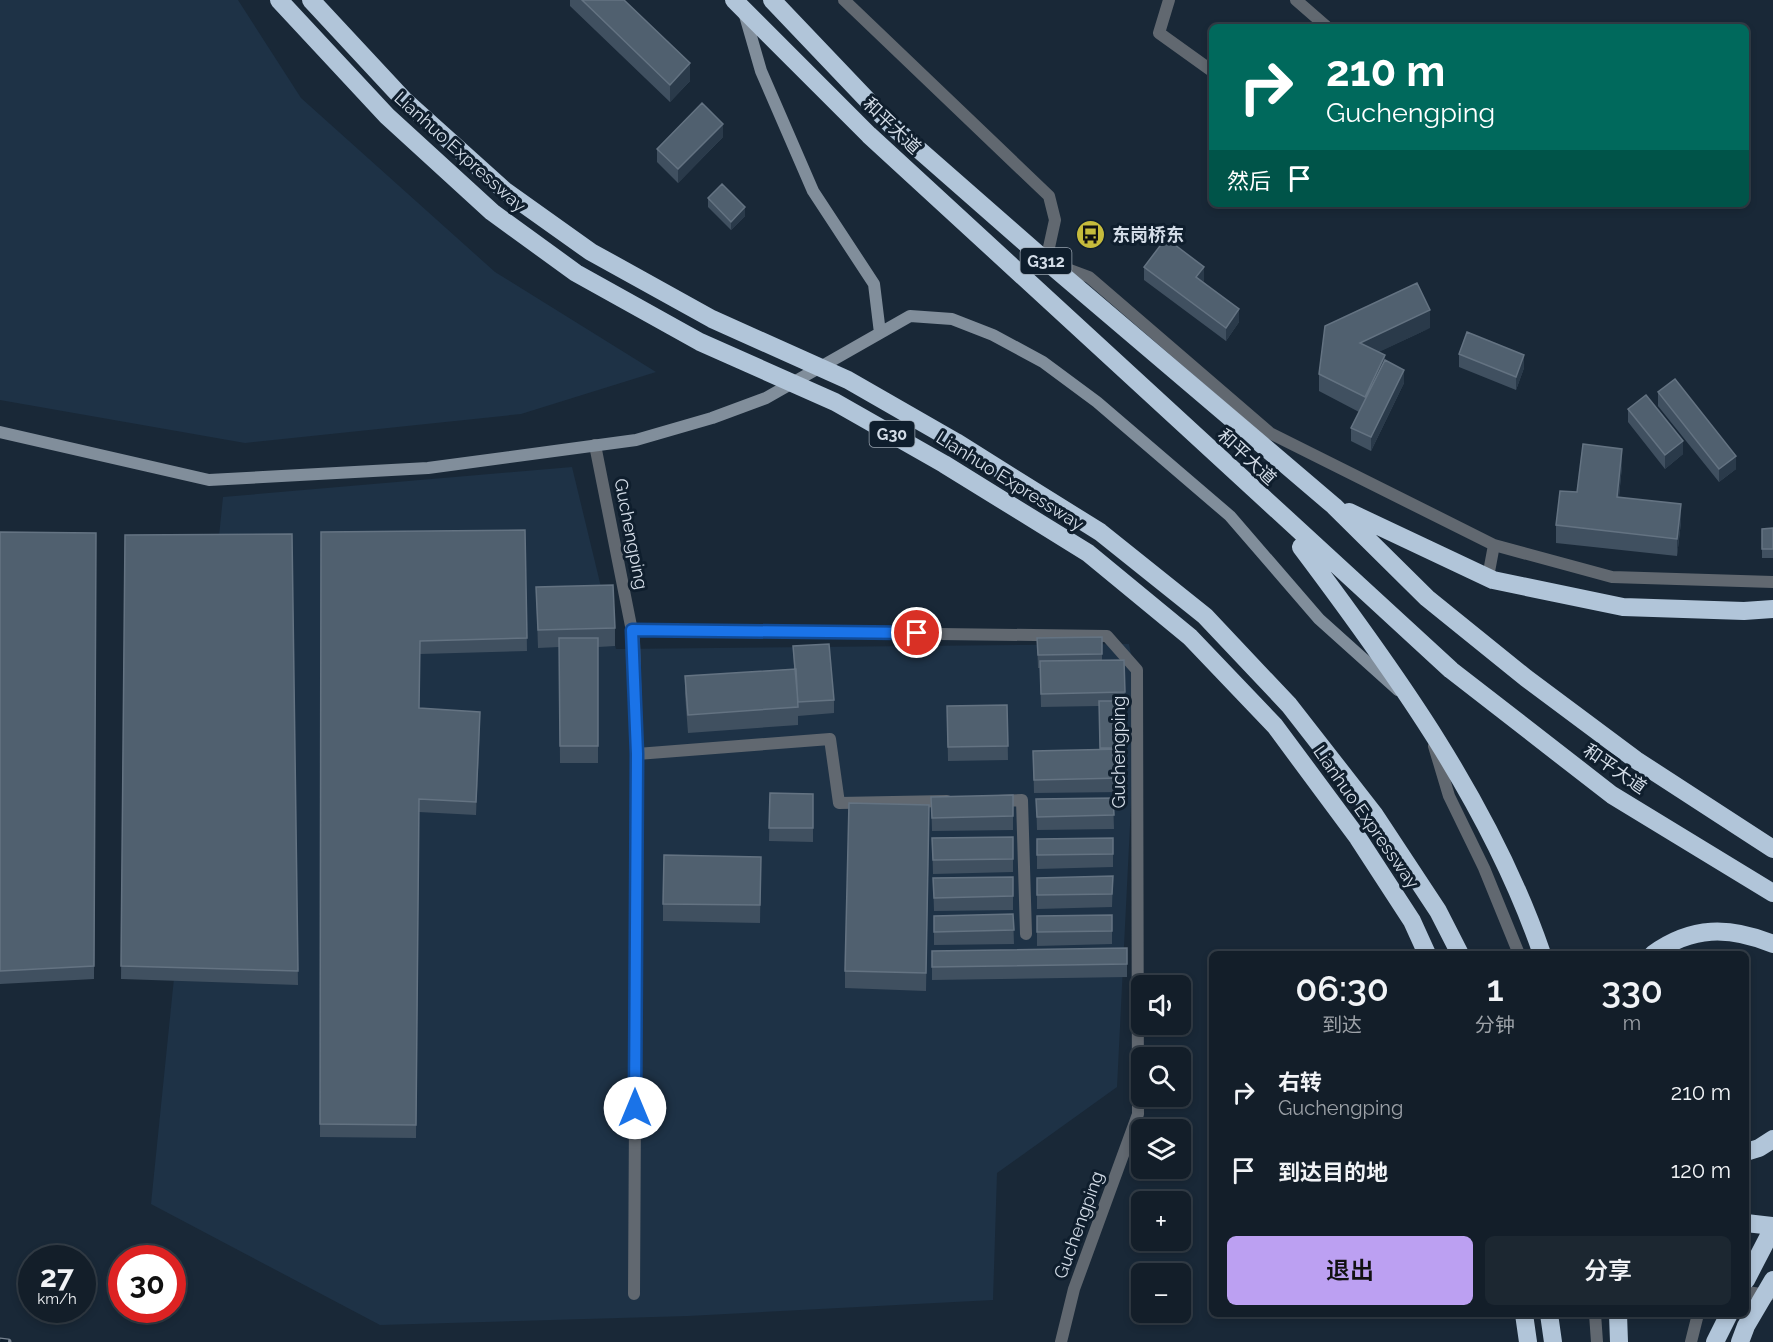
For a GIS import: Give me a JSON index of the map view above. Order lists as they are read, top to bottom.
{
  "streets": {
    "highway": [
      "和平大道",
      "Lianhuo Expressway",
      "G312",
      "G30"
    ],
    "street": ["Guchengping"]
  },
  "places": {
    "bus stop": ["东岗桥东"]
  },
  "page": {
    "turn": ["210 m", "Guchengping"],
    "then": "然后",
    "eta": [
      "06:30",
      "到达",
      "1",
      "分钟",
      "330",
      "m"
    ],
    "map_buttons": ["+", "−"],
    "list": [
      {
        "name": "右转",
        "note": "Guchengping",
        "value": "210 m"
      },
      {
        "name": "到达目的地",
        "value": "120 m"
      }
    ],
    "buttons": ["退出", "分享"],
    "speed": "27 km/h",
    "limit": "30"
  }
}
